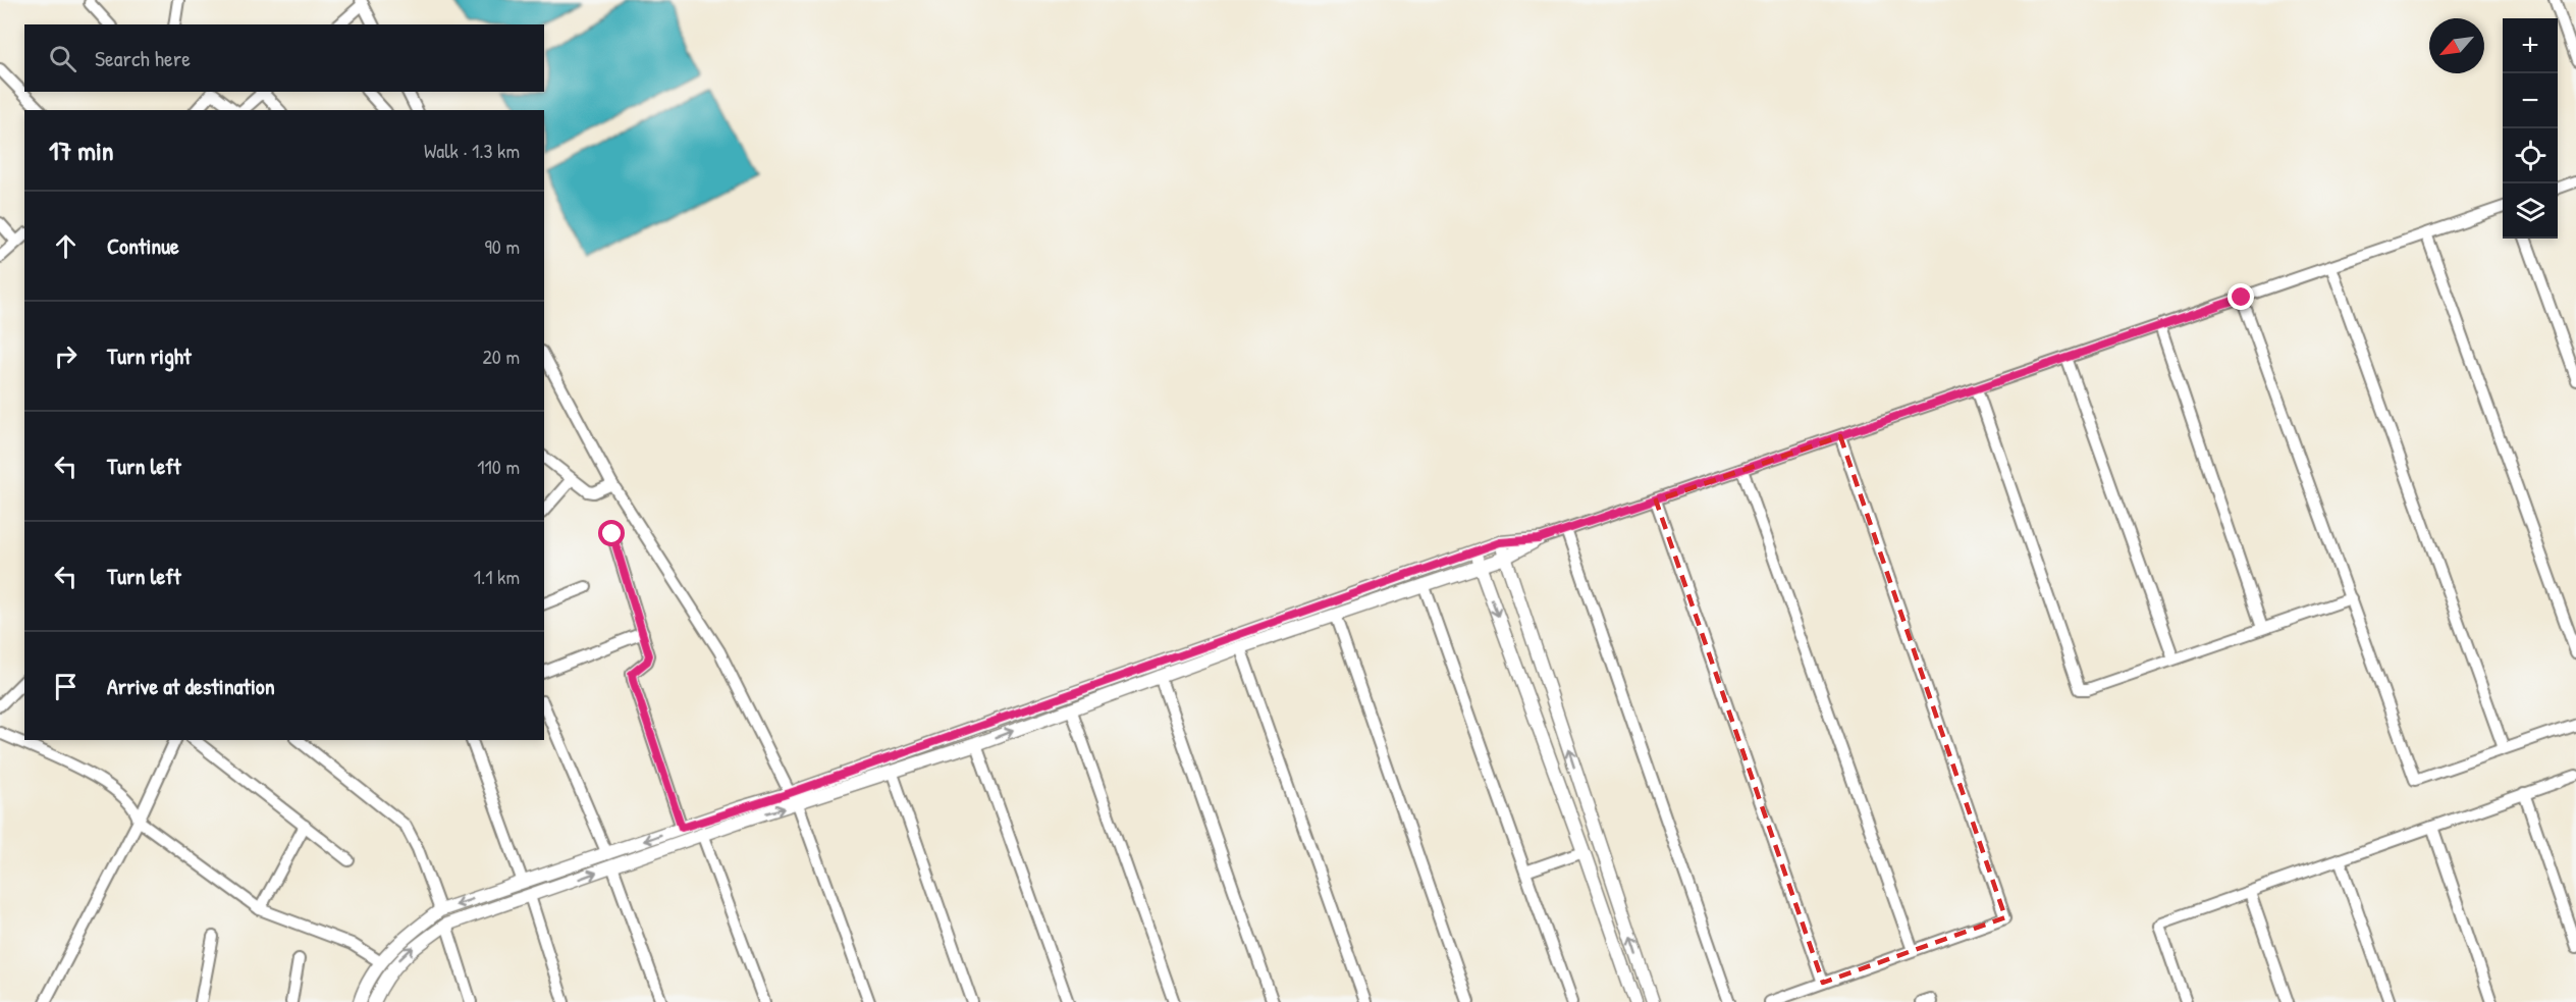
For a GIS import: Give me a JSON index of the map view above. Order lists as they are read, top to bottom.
{
  "north": "bottom left",
  "page": {
    "map_buttons": ["+", "−"],
    "search": "Search here",
    "heading": ["17 min", "Walk · 1.3 km"],
    "list": [
      ["Continue", "90 m"],
      ["Turn right", "20 m"],
      ["Turn left", "110 m"],
      ["Turn left", "1.1 km"],
      "Arrive at destination"
    ]
  }
}
